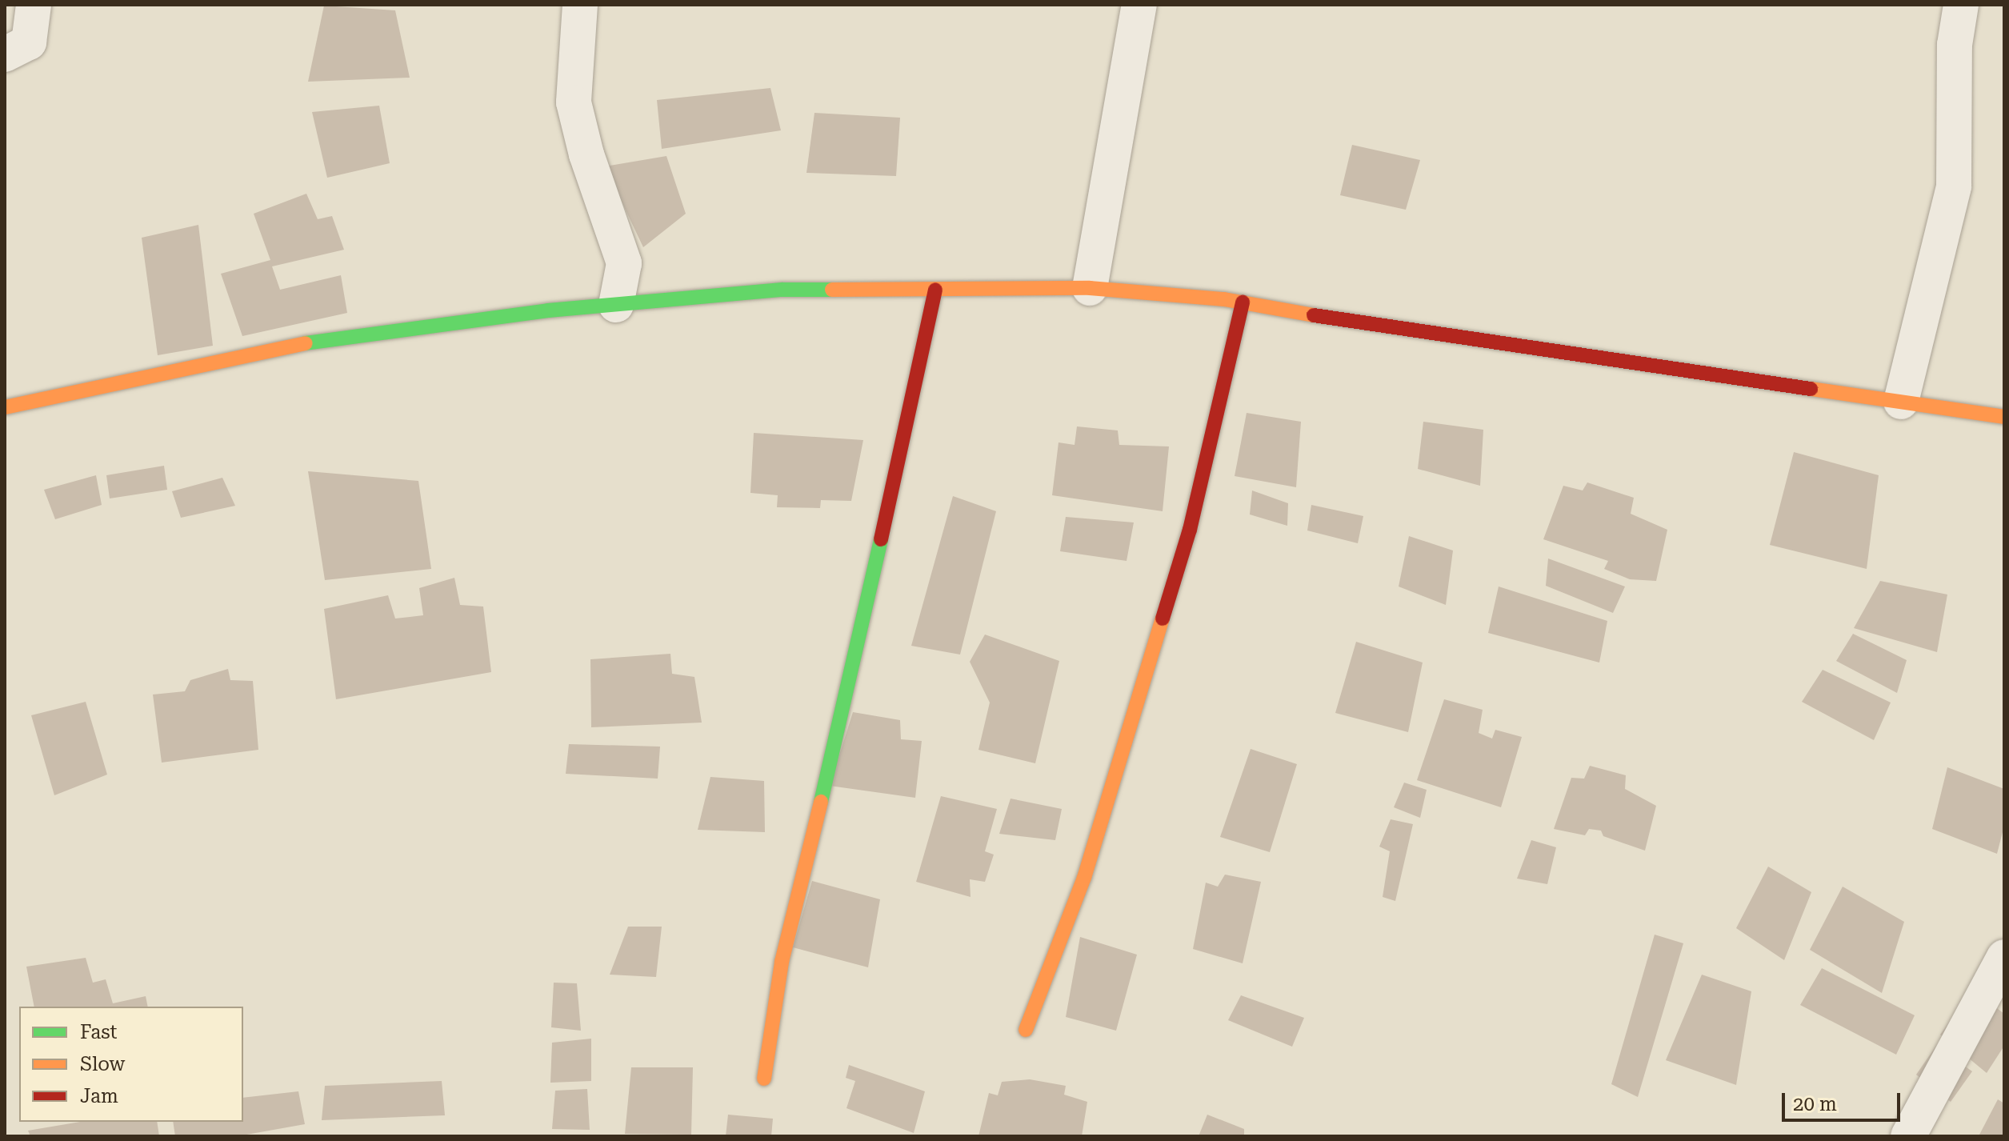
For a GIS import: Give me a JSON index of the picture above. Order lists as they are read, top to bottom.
{
  "legend": ["Fast", "Slow", "Jam"],
  "scale_bar": "20 m"
}
